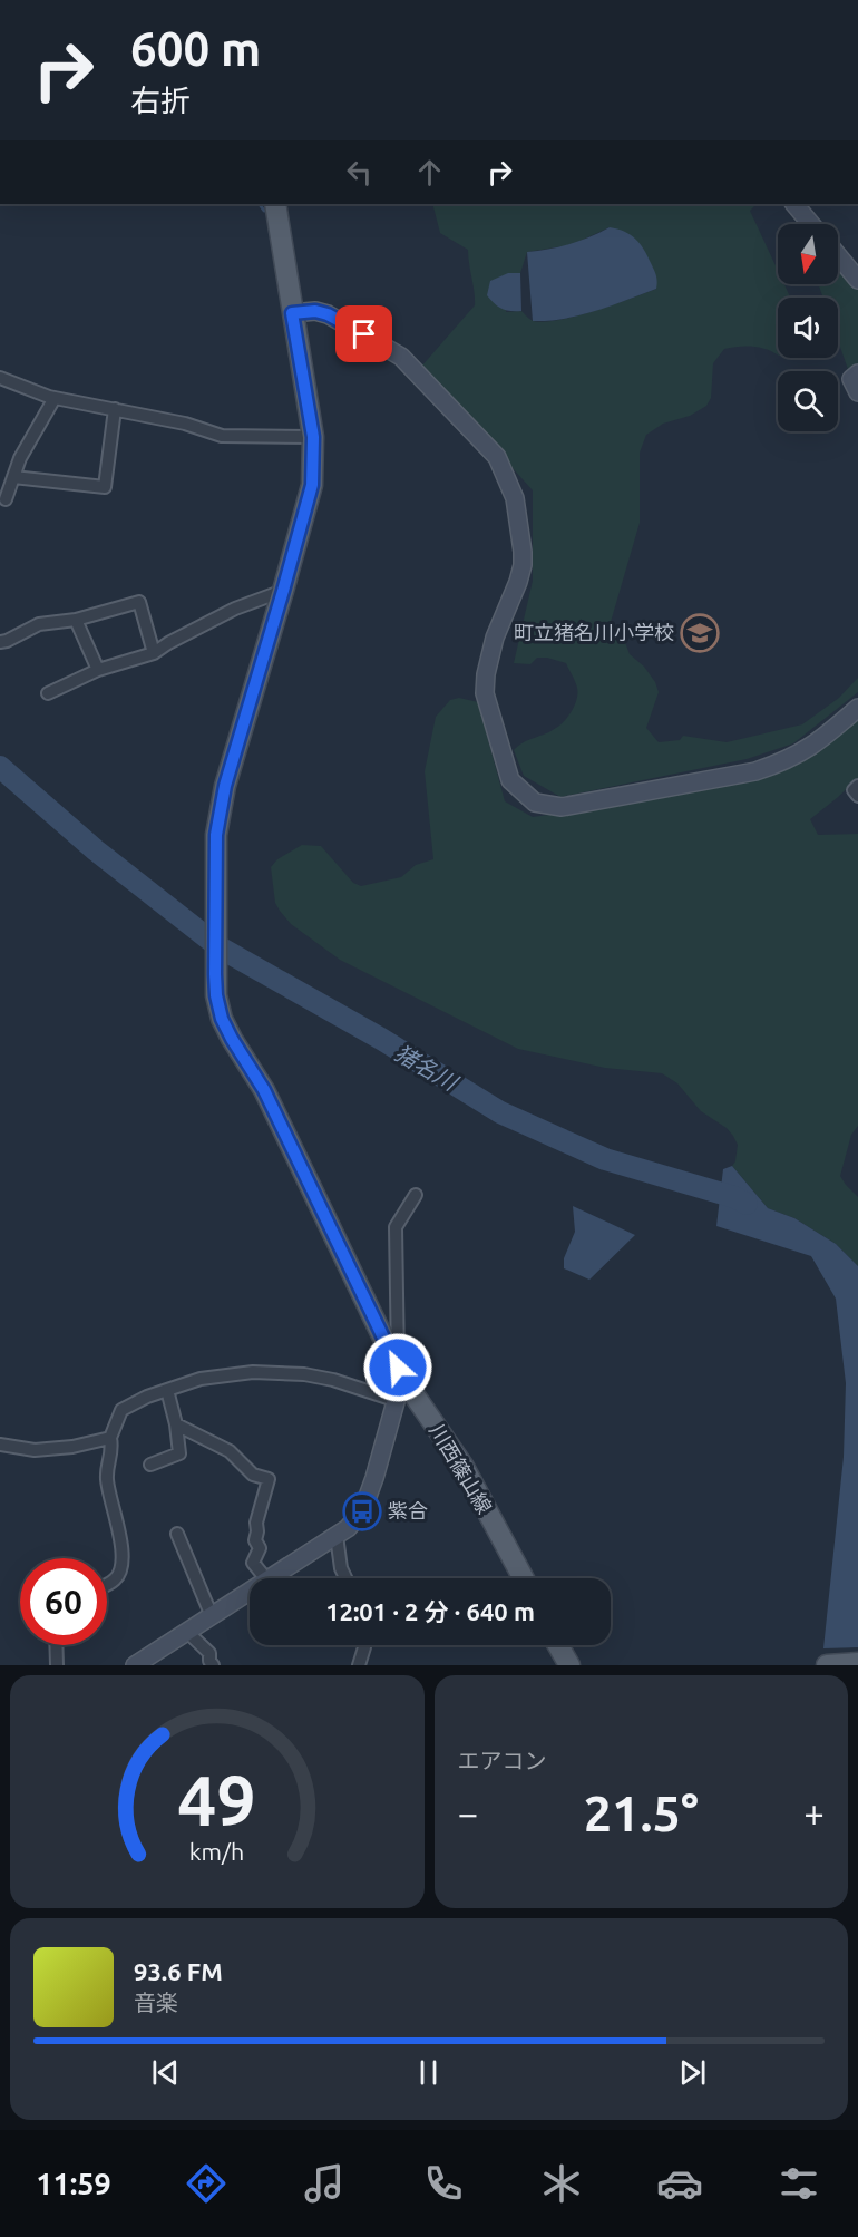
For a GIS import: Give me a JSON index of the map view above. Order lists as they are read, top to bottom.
{
  "streets": {
    "main road": ["川西篠山線"]
  },
  "water": ["猪名川"],
  "places": {
    "school or university": ["町立猪名川小学校"],
    "bus stop": ["紫合"]
  },
  "north": "bottom",
  "page": {
    "turn": ["600 m", "右折"],
    "limit": "60",
    "trip": "12:01 · 2 分 · 640 m",
    "tile": "エアコン",
    "heat": ["−", "21.5°", "+"],
    "song": ["93.6 FM", "音楽"],
    "tabs": "11:59",
    "gauge": ["49", "km/h"]
  }
}
